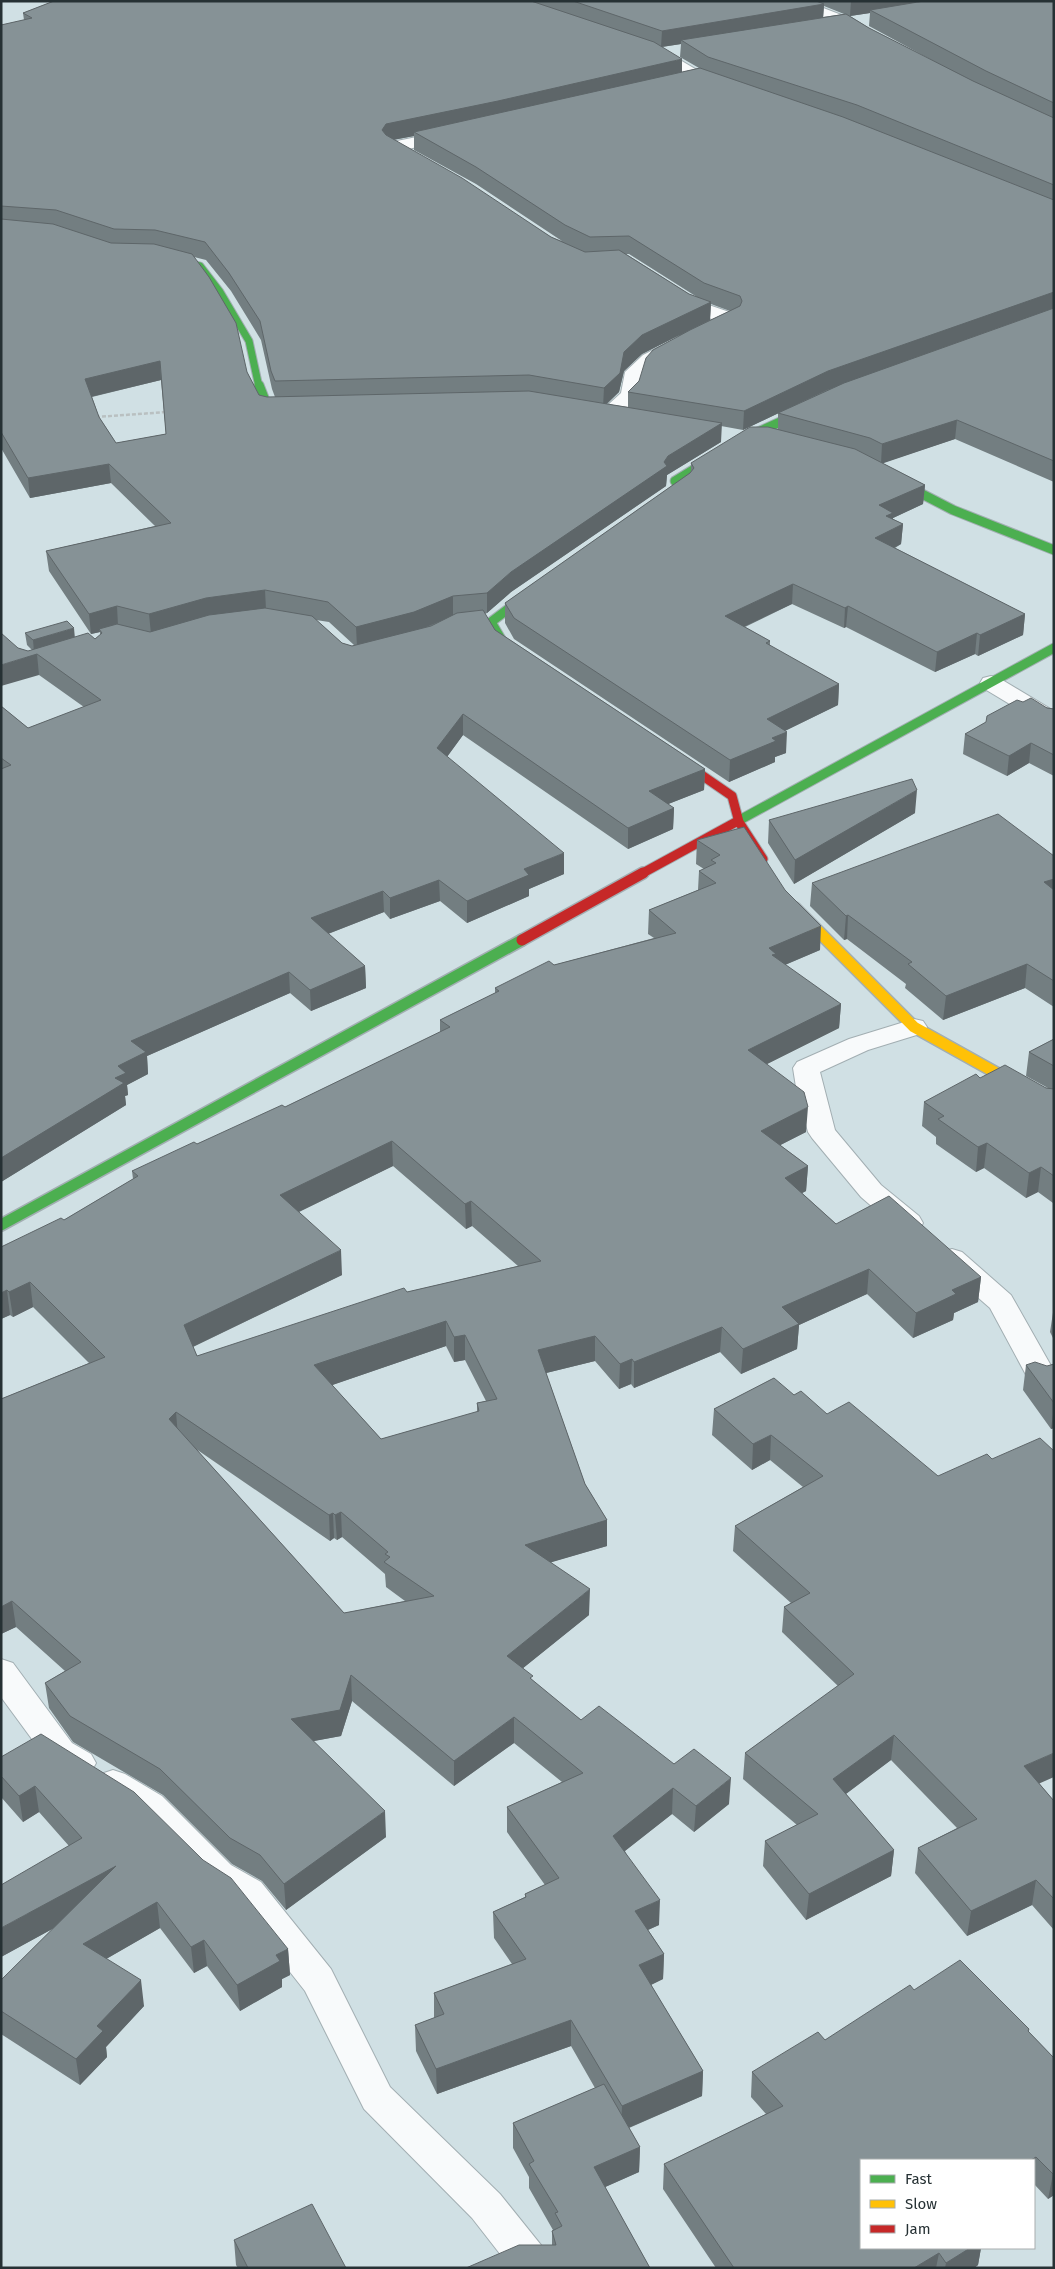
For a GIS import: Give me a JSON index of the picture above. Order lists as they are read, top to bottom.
{
  "legend": ["Fast", "Slow", "Jam"]
}
